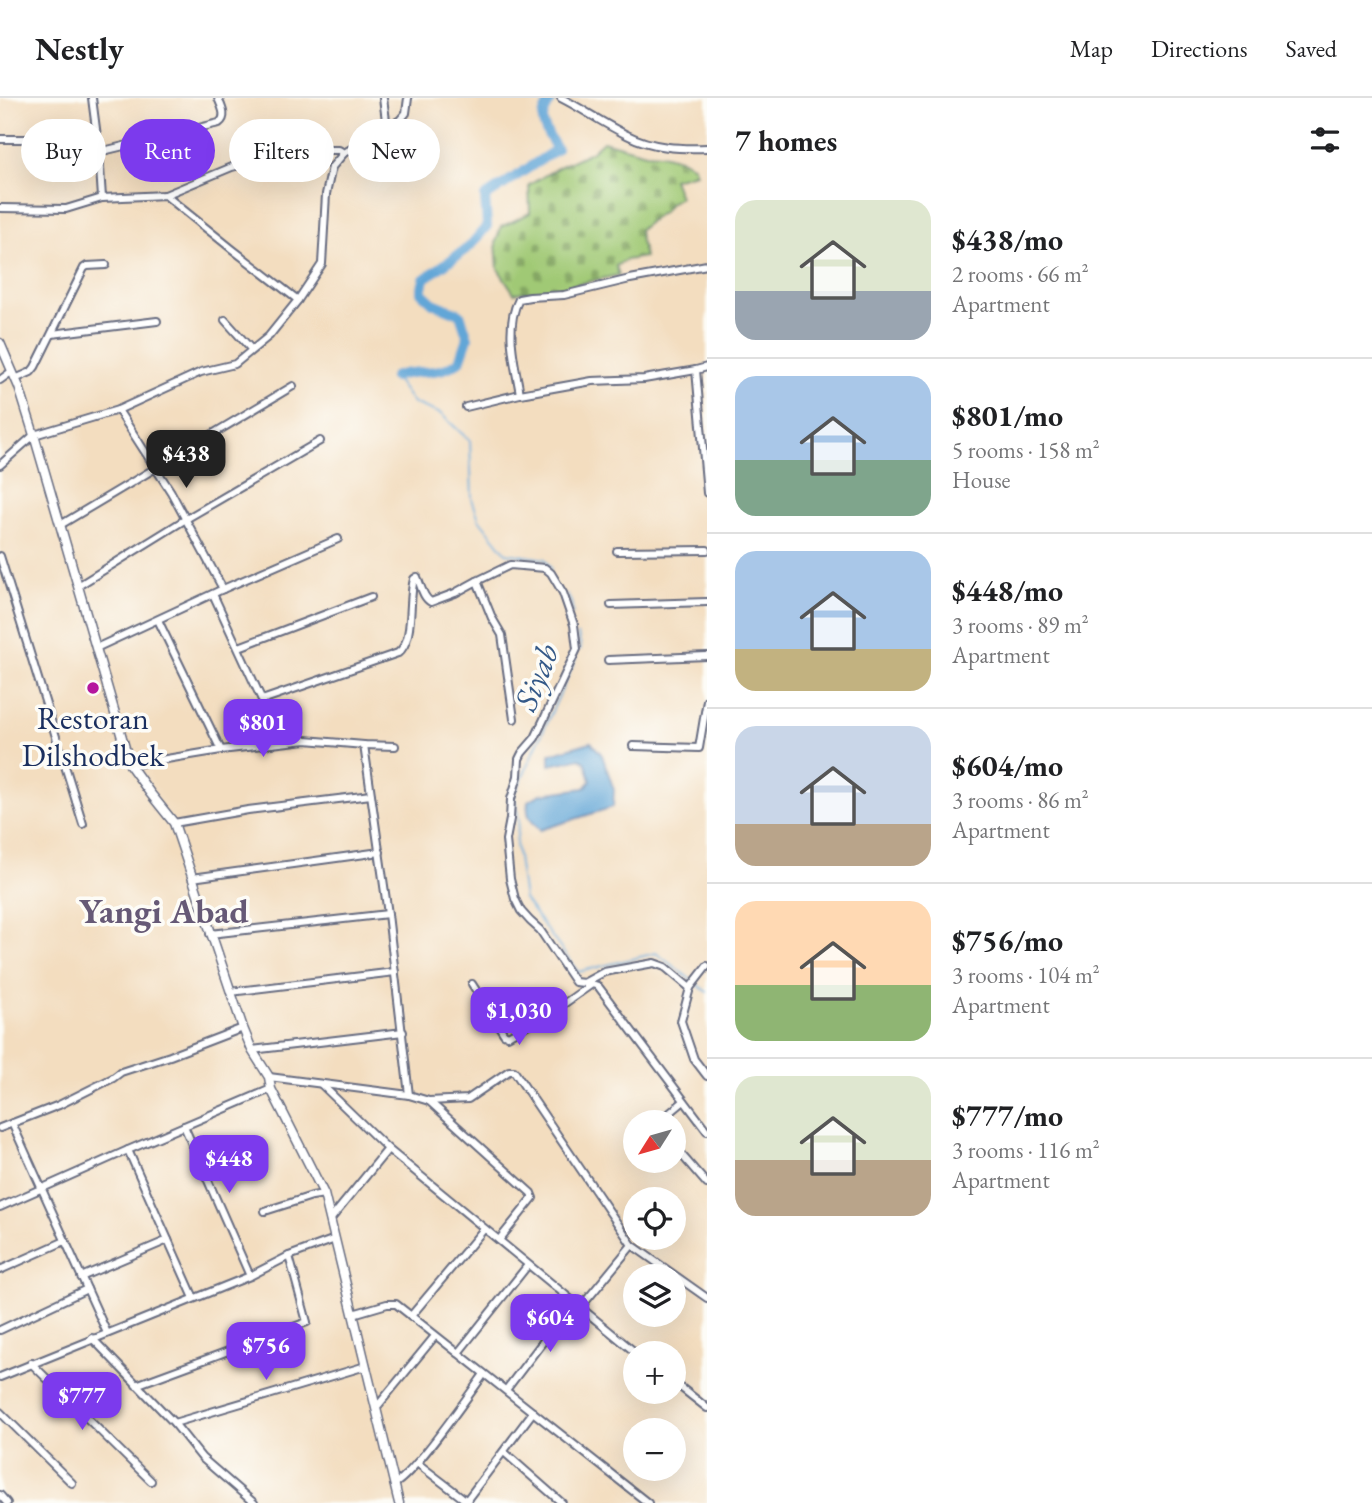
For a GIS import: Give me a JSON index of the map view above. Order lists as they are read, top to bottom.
{
  "districts": ["Yangi Abad"],
  "water": ["Siyab"],
  "places": ["Restoran Dilshodbek"],
  "north": "bottom left",
  "page": {
    "header": "Nestly",
    "nav": ["Map", "Directions", "Saved"],
    "heading": "7 homes",
    "chip": [
      "Buy",
      "Rent",
      "Filters",
      "New"
    ],
    "list": [
      {
        "name": "$438/mo",
        "note": "2 rooms · 66 m² · Apartment"
      },
      {
        "name": "$801/mo",
        "note": "5 rooms · 158 m² · House"
      },
      {
        "name": "$448/mo",
        "note": "3 rooms · 89 m² · Apartment"
      },
      {
        "name": "$604/mo",
        "note": "3 rooms · 86 m² · Apartment"
      },
      {
        "name": "$756/mo",
        "note": "3 rooms · 104 m² · Apartment"
      },
      {
        "name": "$777/mo",
        "note": "3 rooms · 116 m² · Apartment"
      }
    ],
    "price": [
      "$438",
      "$801",
      "$1,030",
      "$448",
      "$604",
      "$756",
      "$777"
    ],
    "map_buttons": ["+", "−"]
  }
}
